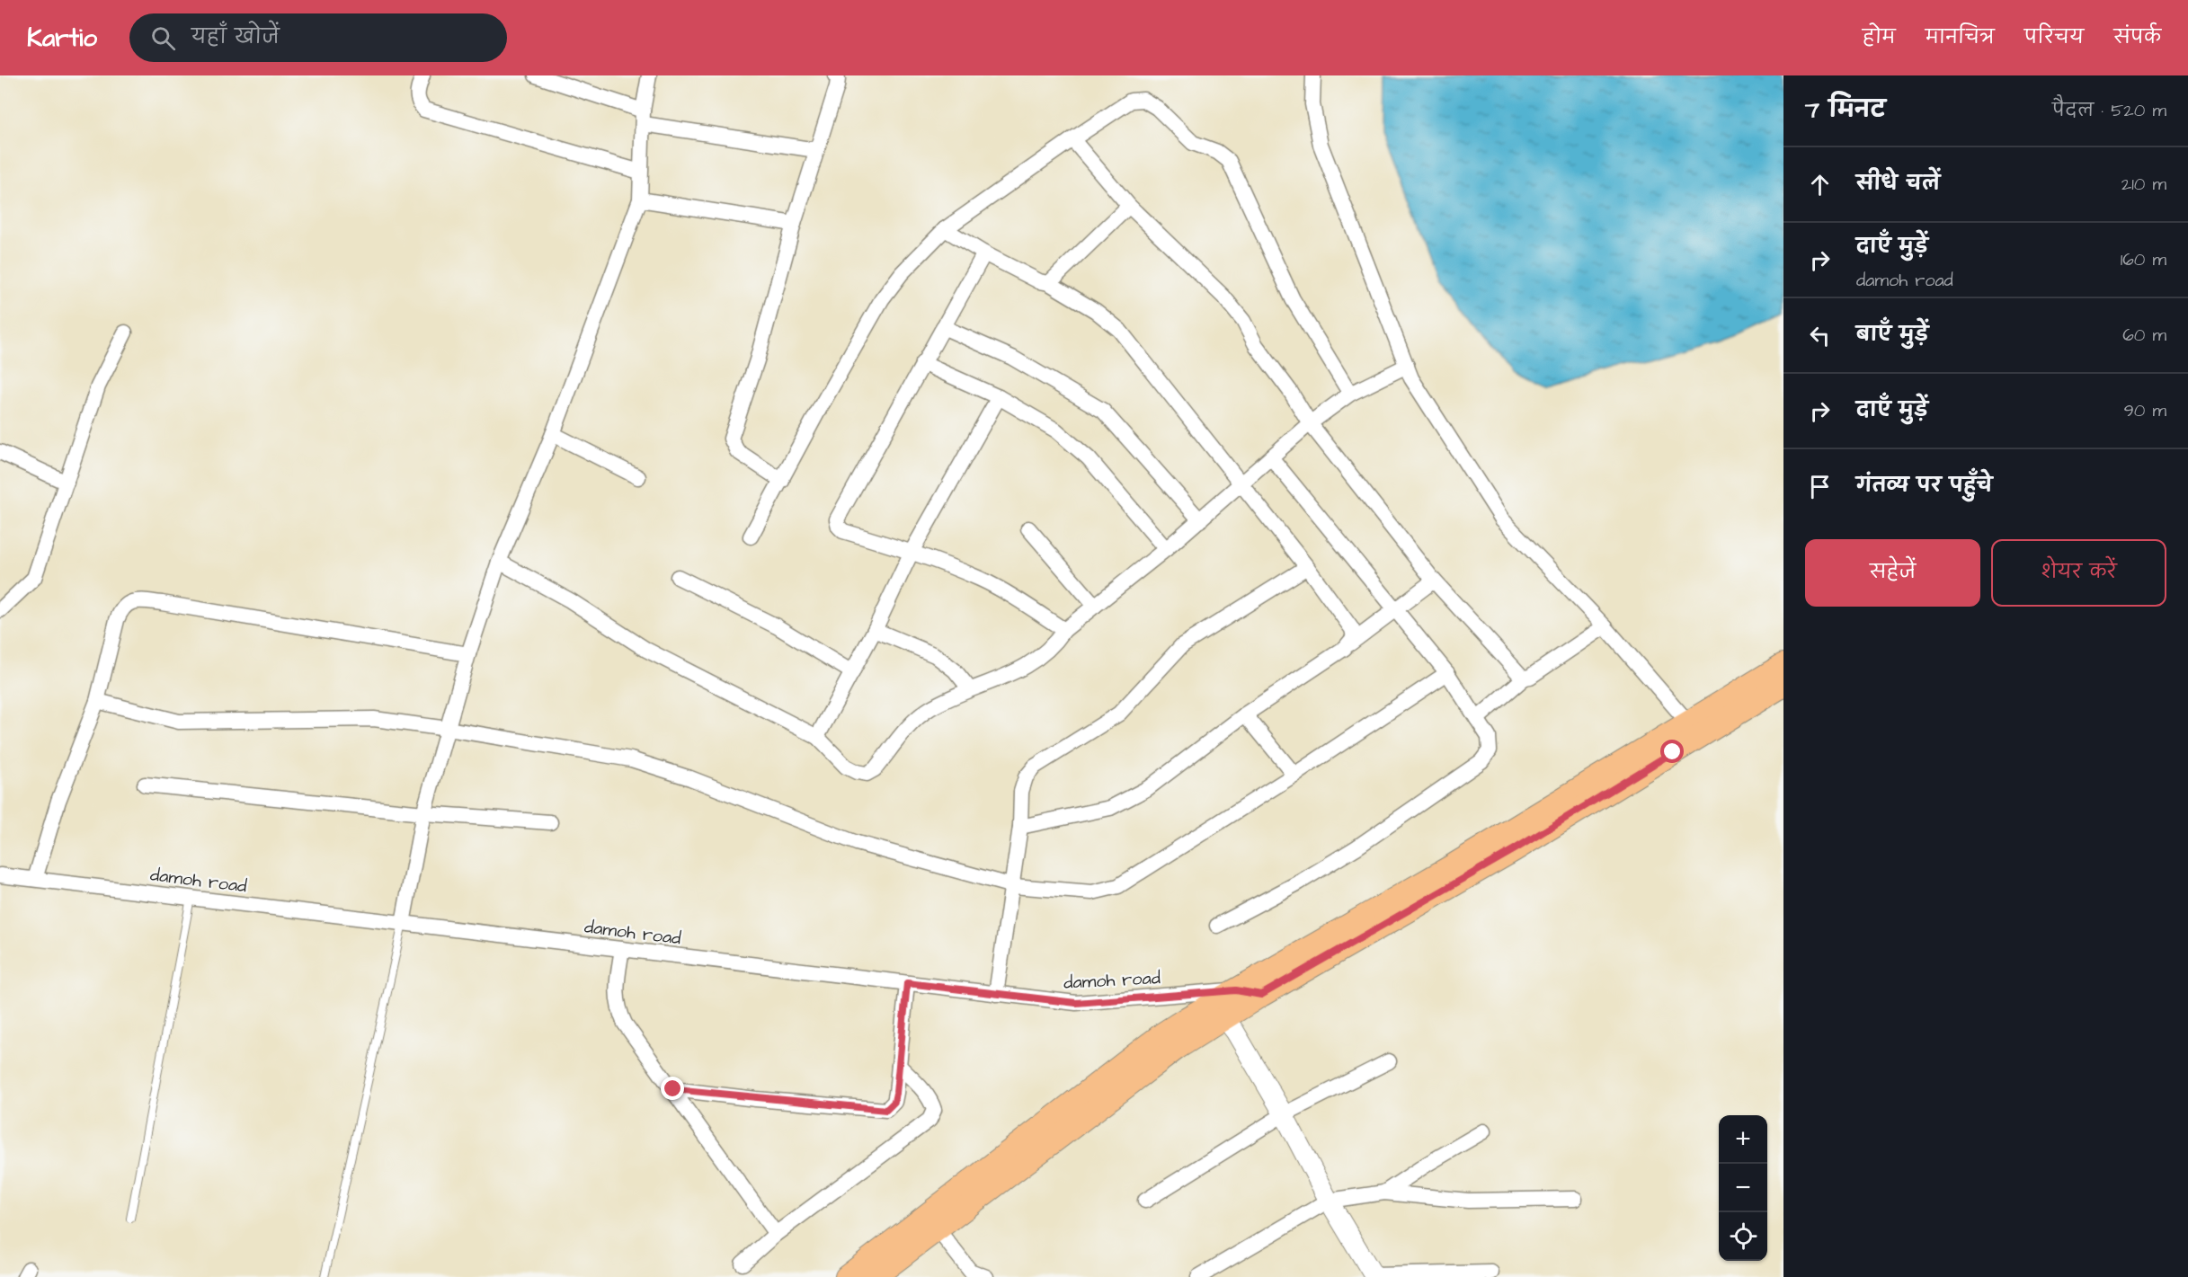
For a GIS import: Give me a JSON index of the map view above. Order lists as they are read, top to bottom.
{
  "streets": {
    "street": ["damoh road"]
  },
  "page": {
    "header": "Kartio",
    "search": "यहाँ खोजें",
    "nav": [
      "होम",
      "मानचित्र",
      "परिचय",
      "संपर्क"
    ],
    "heading": ["7 मिनट", "पैदल · 520 m"],
    "list": [
      ["सीधे चलें", "210 m"],
      ["दाएँ मुड़ें", "damoh road", "160 m"],
      ["बाएँ मुड़ें", "60 m"],
      ["दाएँ मुड़ें", "90 m"],
      "गंतव्य पर पहुँचे"
    ],
    "buttons": ["सहेजें", "शेयर करें"],
    "map_buttons": ["+", "−"]
  }
}
